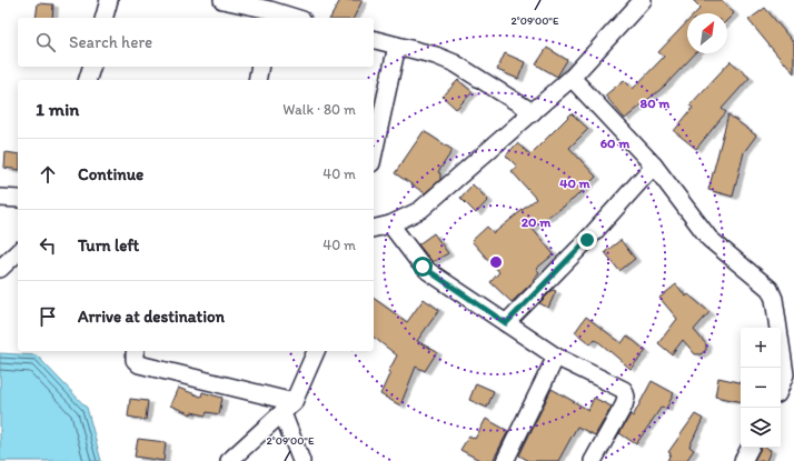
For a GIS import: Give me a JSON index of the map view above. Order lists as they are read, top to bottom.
{
  "north": "top right",
  "page": {
    "search": "Search here",
    "heading": ["1 min", "Walk · 80 m"],
    "list": [
      ["Continue", "40 m"],
      ["Turn left", "40 m"],
      "Arrive at destination"
    ],
    "map_buttons": ["+", "−"]
  },
  "coordinates": ["2°09'00\"E"],
  "rings": [
    "80 m",
    "60 m",
    "40 m",
    "20 m"
  ]
}
